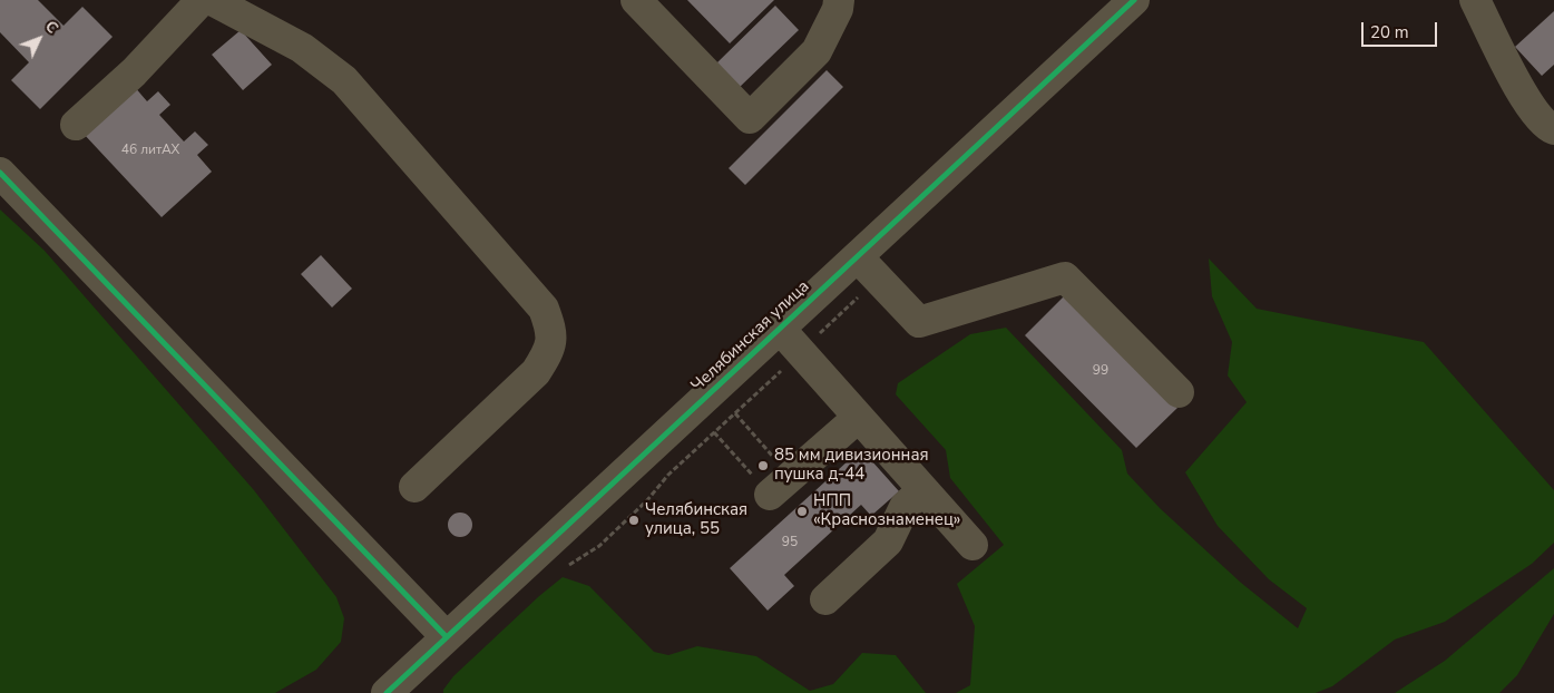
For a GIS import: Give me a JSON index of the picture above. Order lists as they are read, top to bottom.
{
  "streets": {
    "street": ["Челябинская улица"]
  },
  "places": ["85 мм дивизионная пушка д-44", "НПП «Краснознаменец»", "Челябинская улица, 55"],
  "house_numbers": ["46 литАХ", "99", "95"],
  "scale_bar": "20 m",
  "north": "top right"
}
